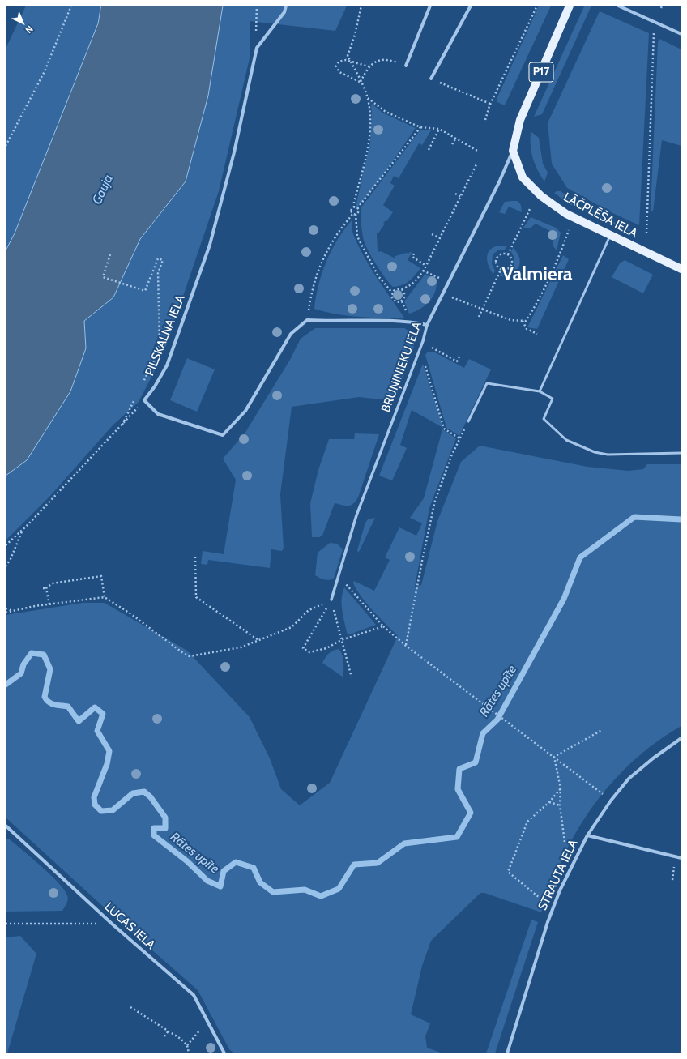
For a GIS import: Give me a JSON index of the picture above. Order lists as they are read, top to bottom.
{
  "streets": {
    "main road": ["P17", "LĀČPLĒŠA IELA"],
    "street": [
      "PILSKALNA IELA",
      "BRUŅINIEKU IELA",
      "STRAUTA IELA",
      "LUCAS IELA"
    ]
  },
  "crossings": [
    ["P17", "LĀČPLĒŠA IELA"],
    ["P17", "BRUŅINIEKU IELA"],
    ["LĀČPLĒŠA IELA", "BRUŅINIEKU IELA"]
  ],
  "districts": ["Valmiera"],
  "water": ["Gauja", "Rātes upīte"],
  "north": "bottom right"
}
